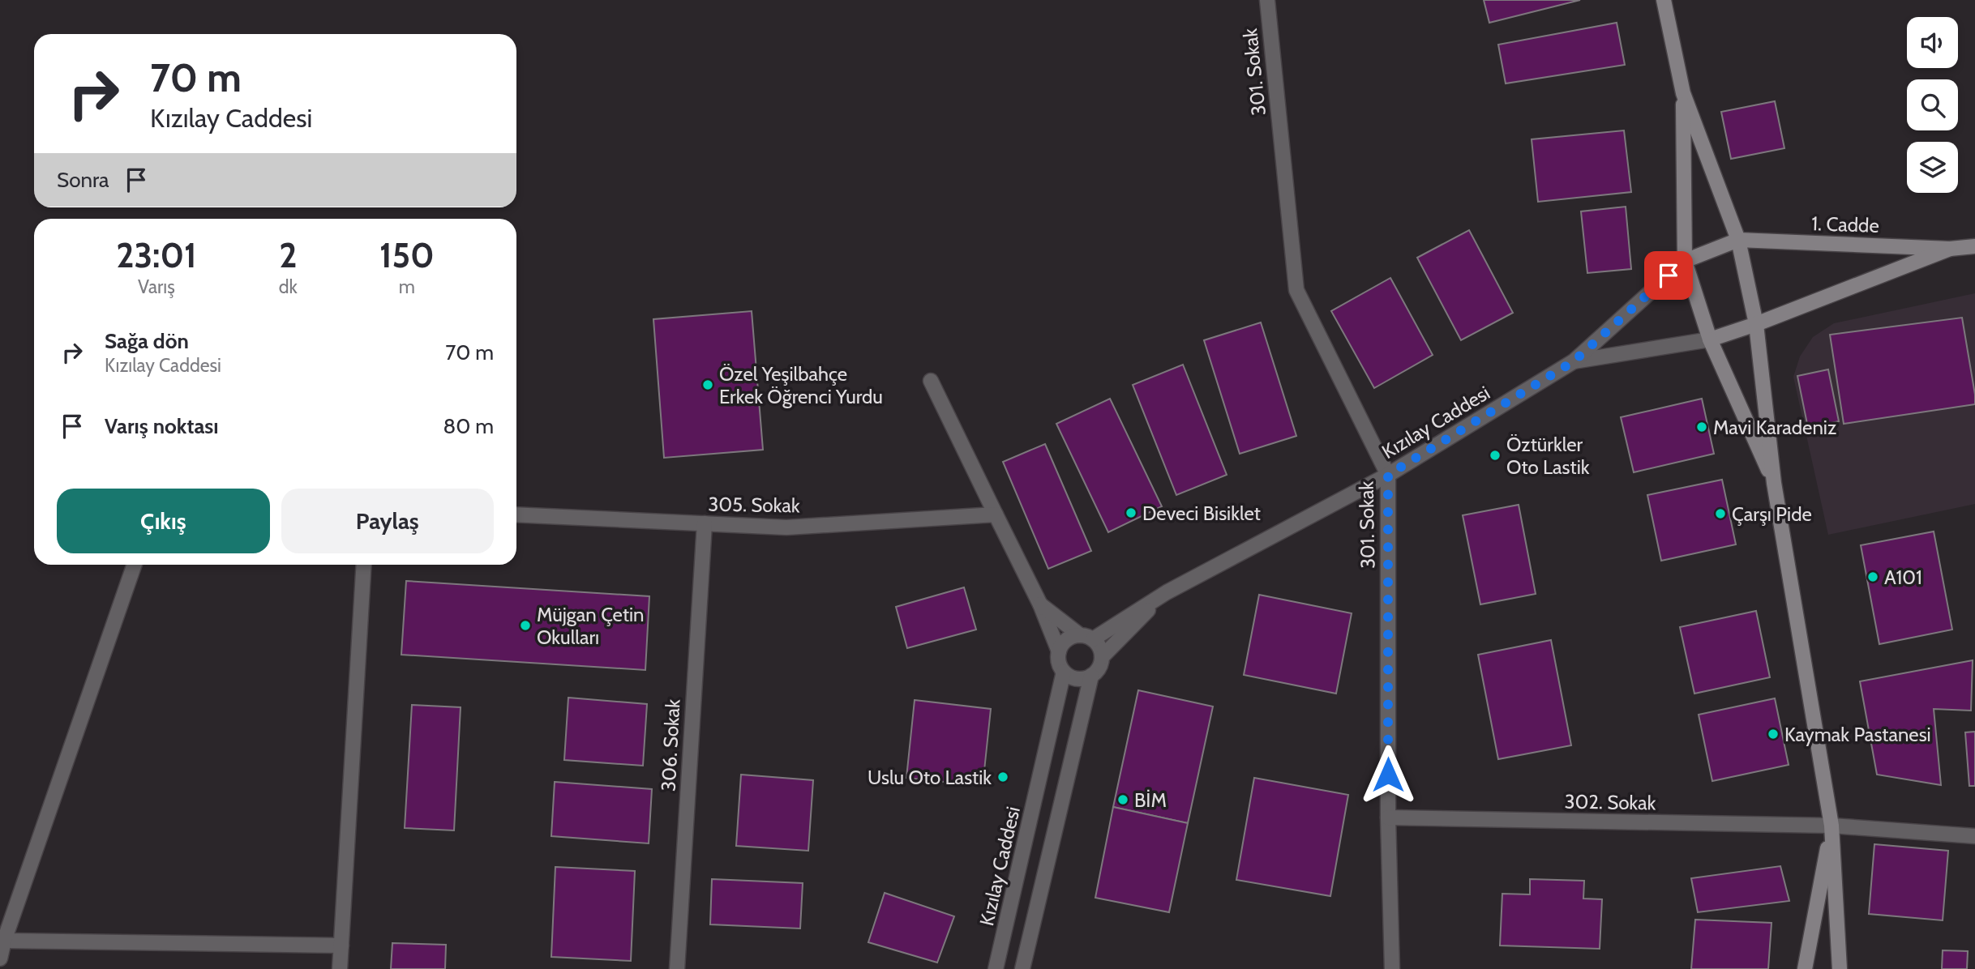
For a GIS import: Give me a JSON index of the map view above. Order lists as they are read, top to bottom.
{
  "streets": {
    "street": [
      "301. Sokak",
      "1. Cadde",
      "Kızılay Caddesi",
      "305. Sokak",
      "306. Sokak",
      "302. Sokak"
    ]
  },
  "crossings": [
    ["301. Sokak", "Kızılay Caddesi"],
    ["301. Sokak", "302. Sokak"],
    ["1. Cadde", "Kızılay Caddesi"],
    ["305. Sokak", "306. Sokak"]
  ],
  "places": [
    "Özel Yeşilbahçe Erkek Öğrenci Yurdu",
    "Mavi Karadeniz",
    "Öztürkler Oto Lastik",
    "Deveci Bisiklet",
    "Çarşı Pide",
    "A101",
    "Müjgan Çetin Okulları",
    "Kaymak Pastanesi",
    "Uslu Oto Lastik",
    "BİM"
  ],
  "page": {
    "turn": ["70 m", "Kızılay Caddesi"],
    "then": "Sonra",
    "eta": [
      "23:01",
      "Varış",
      "2",
      "dk",
      "150",
      "m"
    ],
    "list": [
      {
        "name": "Sağa dön",
        "note": "Kızılay Caddesi",
        "value": "70 m"
      },
      {
        "name": "Varış noktası",
        "value": "80 m"
      }
    ],
    "buttons": ["Çıkış", "Paylaş"]
  }
}
